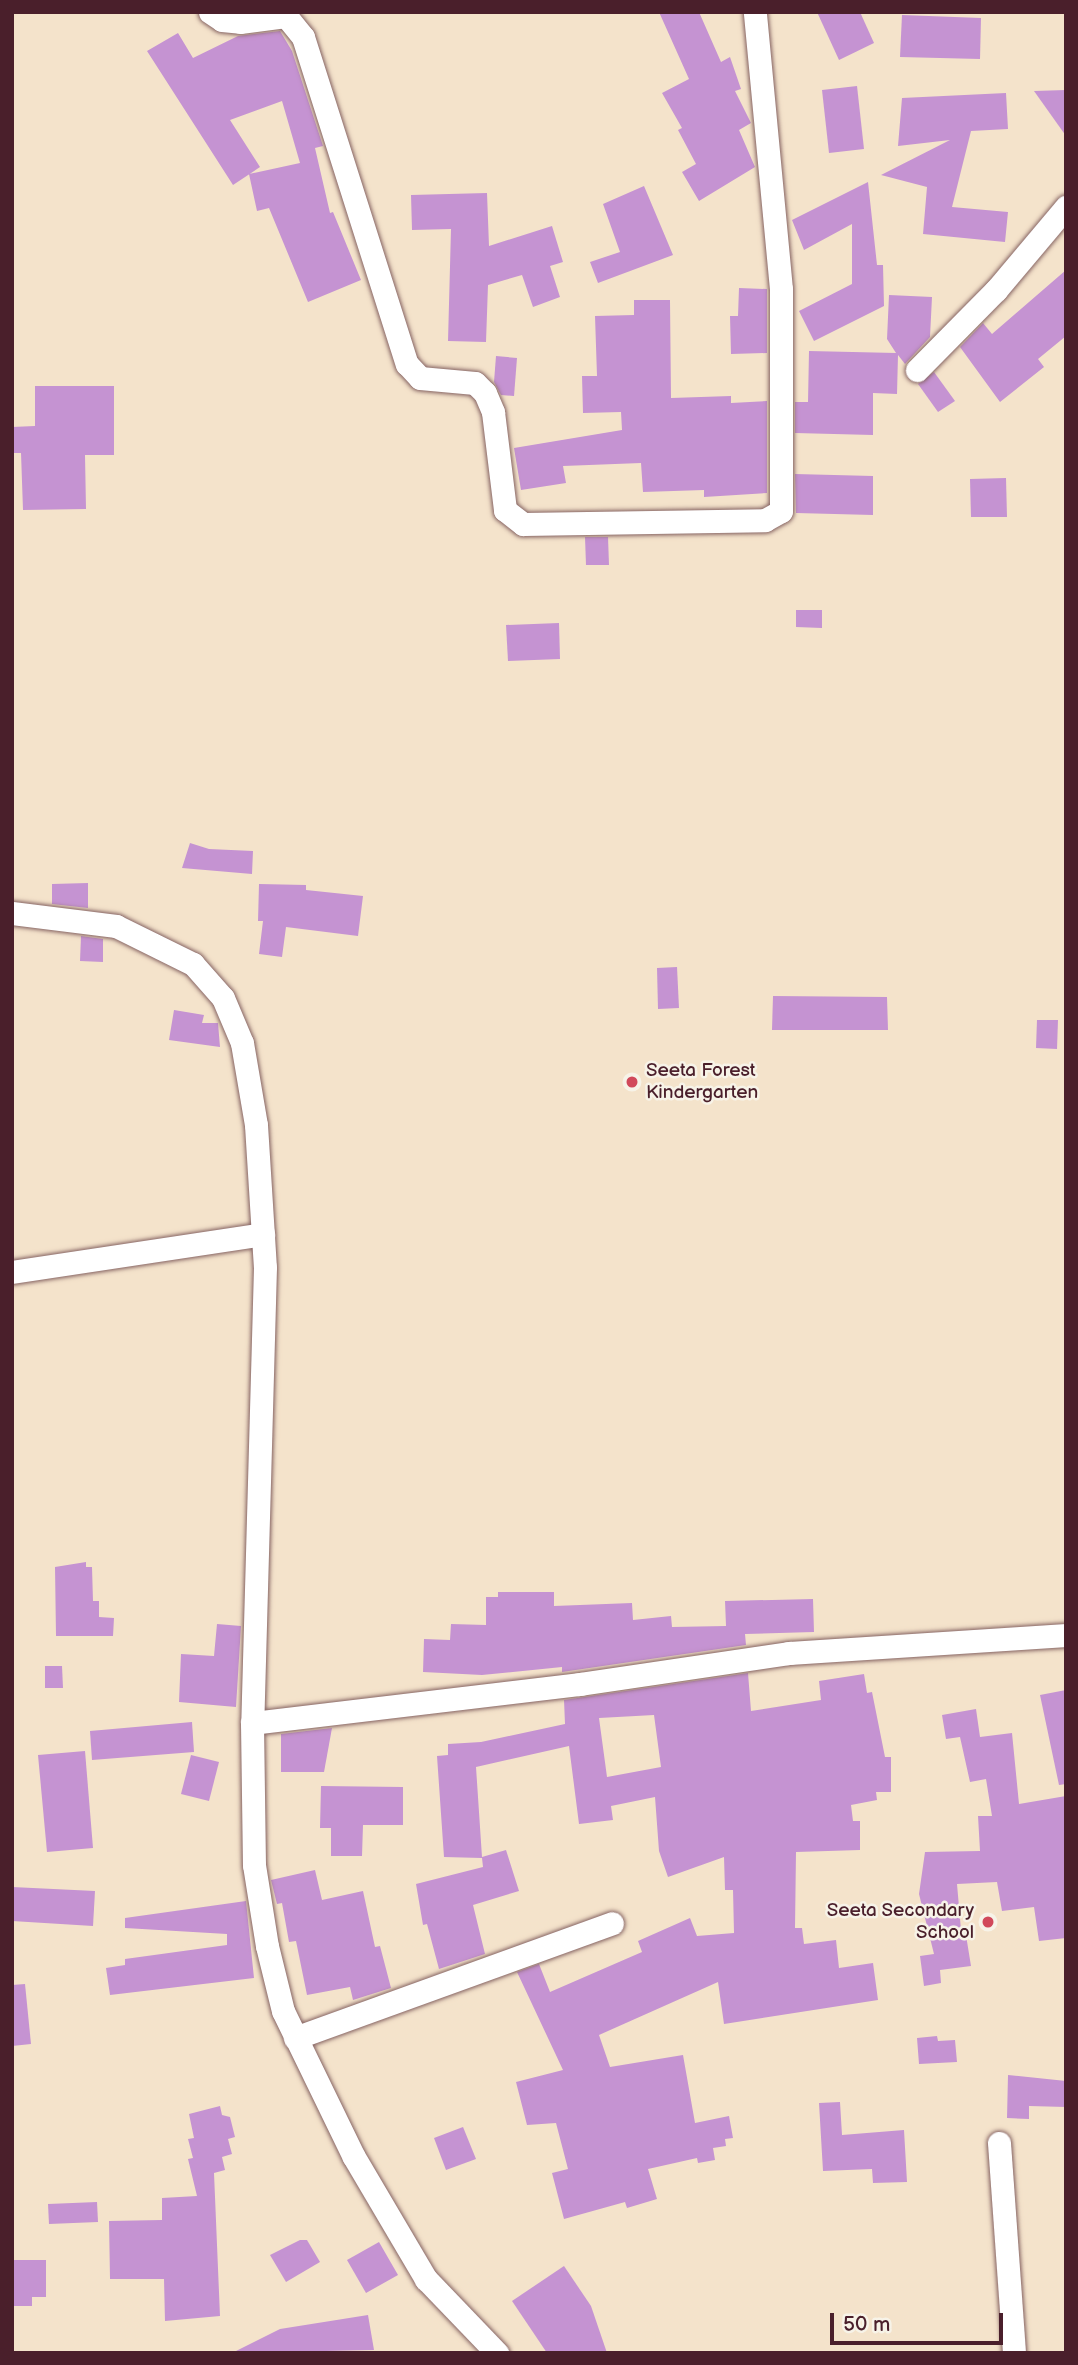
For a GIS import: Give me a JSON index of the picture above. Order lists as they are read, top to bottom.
{
  "places": ["Seeta Forest Kindergarten", "Seeta Secondary School"],
  "scale_bar": "50 m"
}
